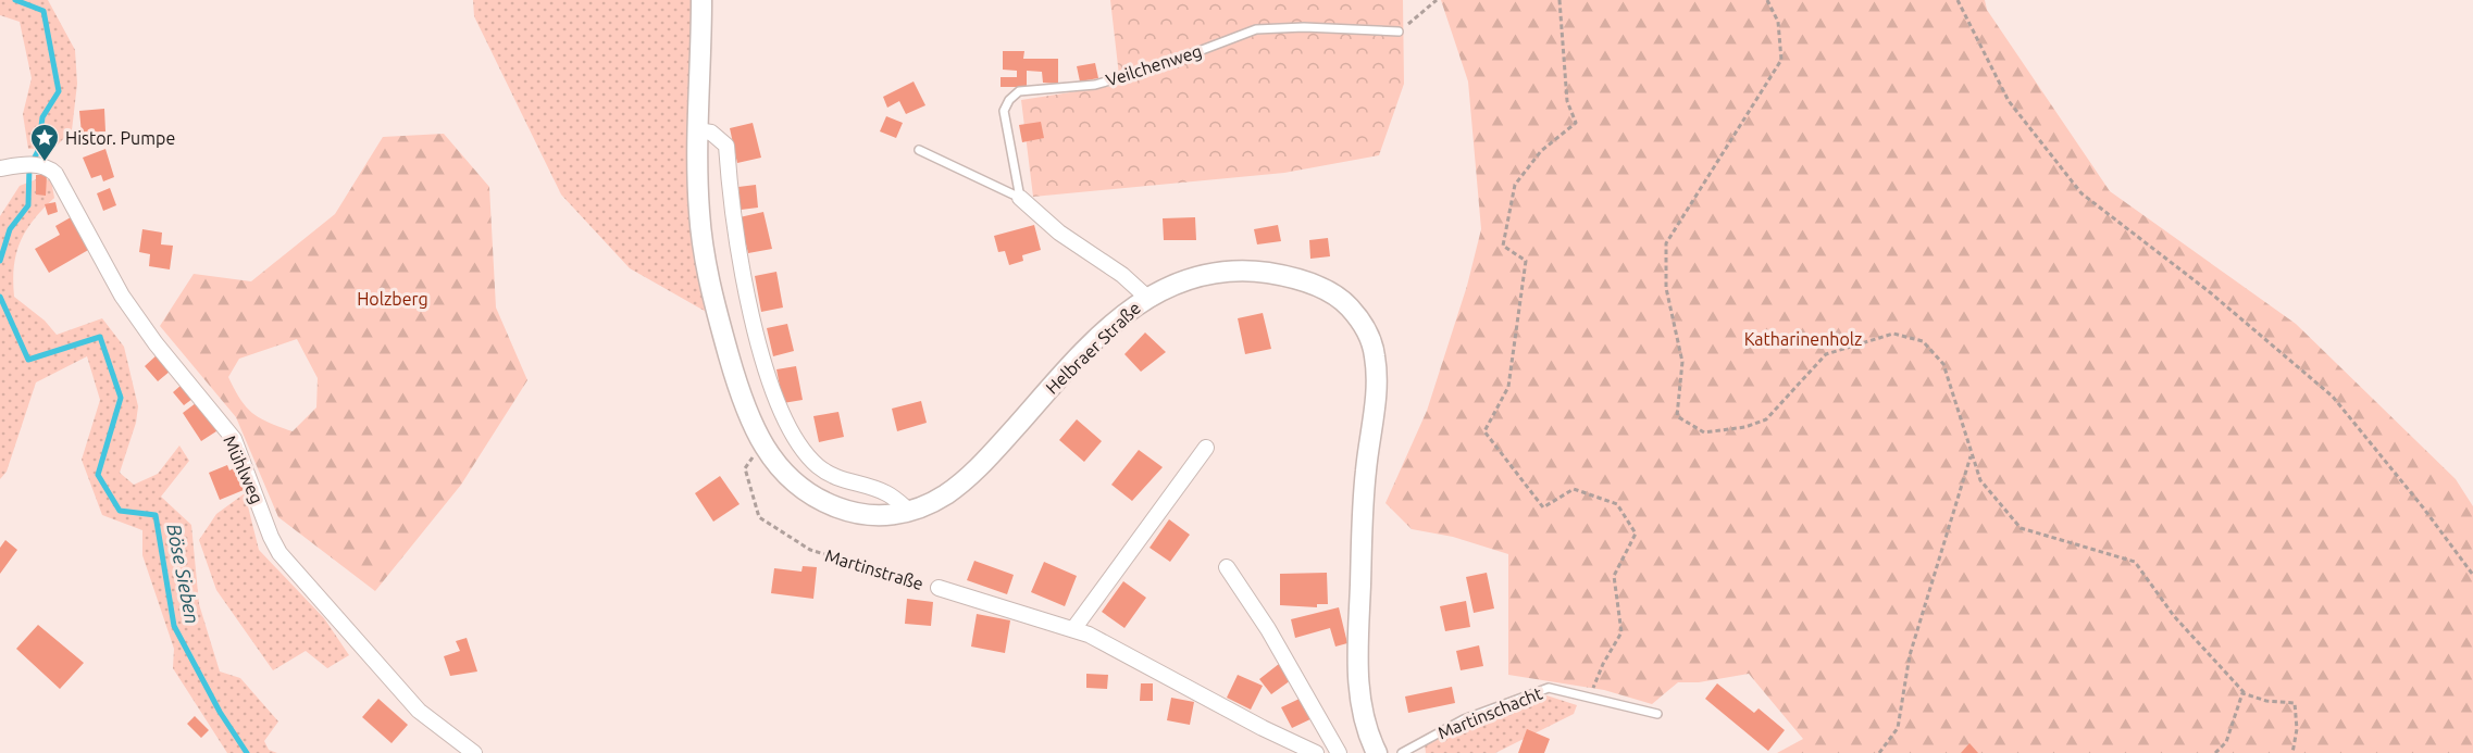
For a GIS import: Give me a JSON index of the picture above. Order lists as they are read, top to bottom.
{
  "streets": {
    "main road": ["Helbraer Straße"],
    "street": ["Mühlweg", "Martinstraße"],
    "lane": ["Veilchenweg", "Martinschacht"]
  },
  "crossings": [
    ["Helbraer Straße", "Martinstraße"]
  ],
  "water": ["Böse Sieben"],
  "parks": ["Holzberg", "Katharinenholz"],
  "places": {
    "place": ["Histor. Pumpe"]
  }
}
